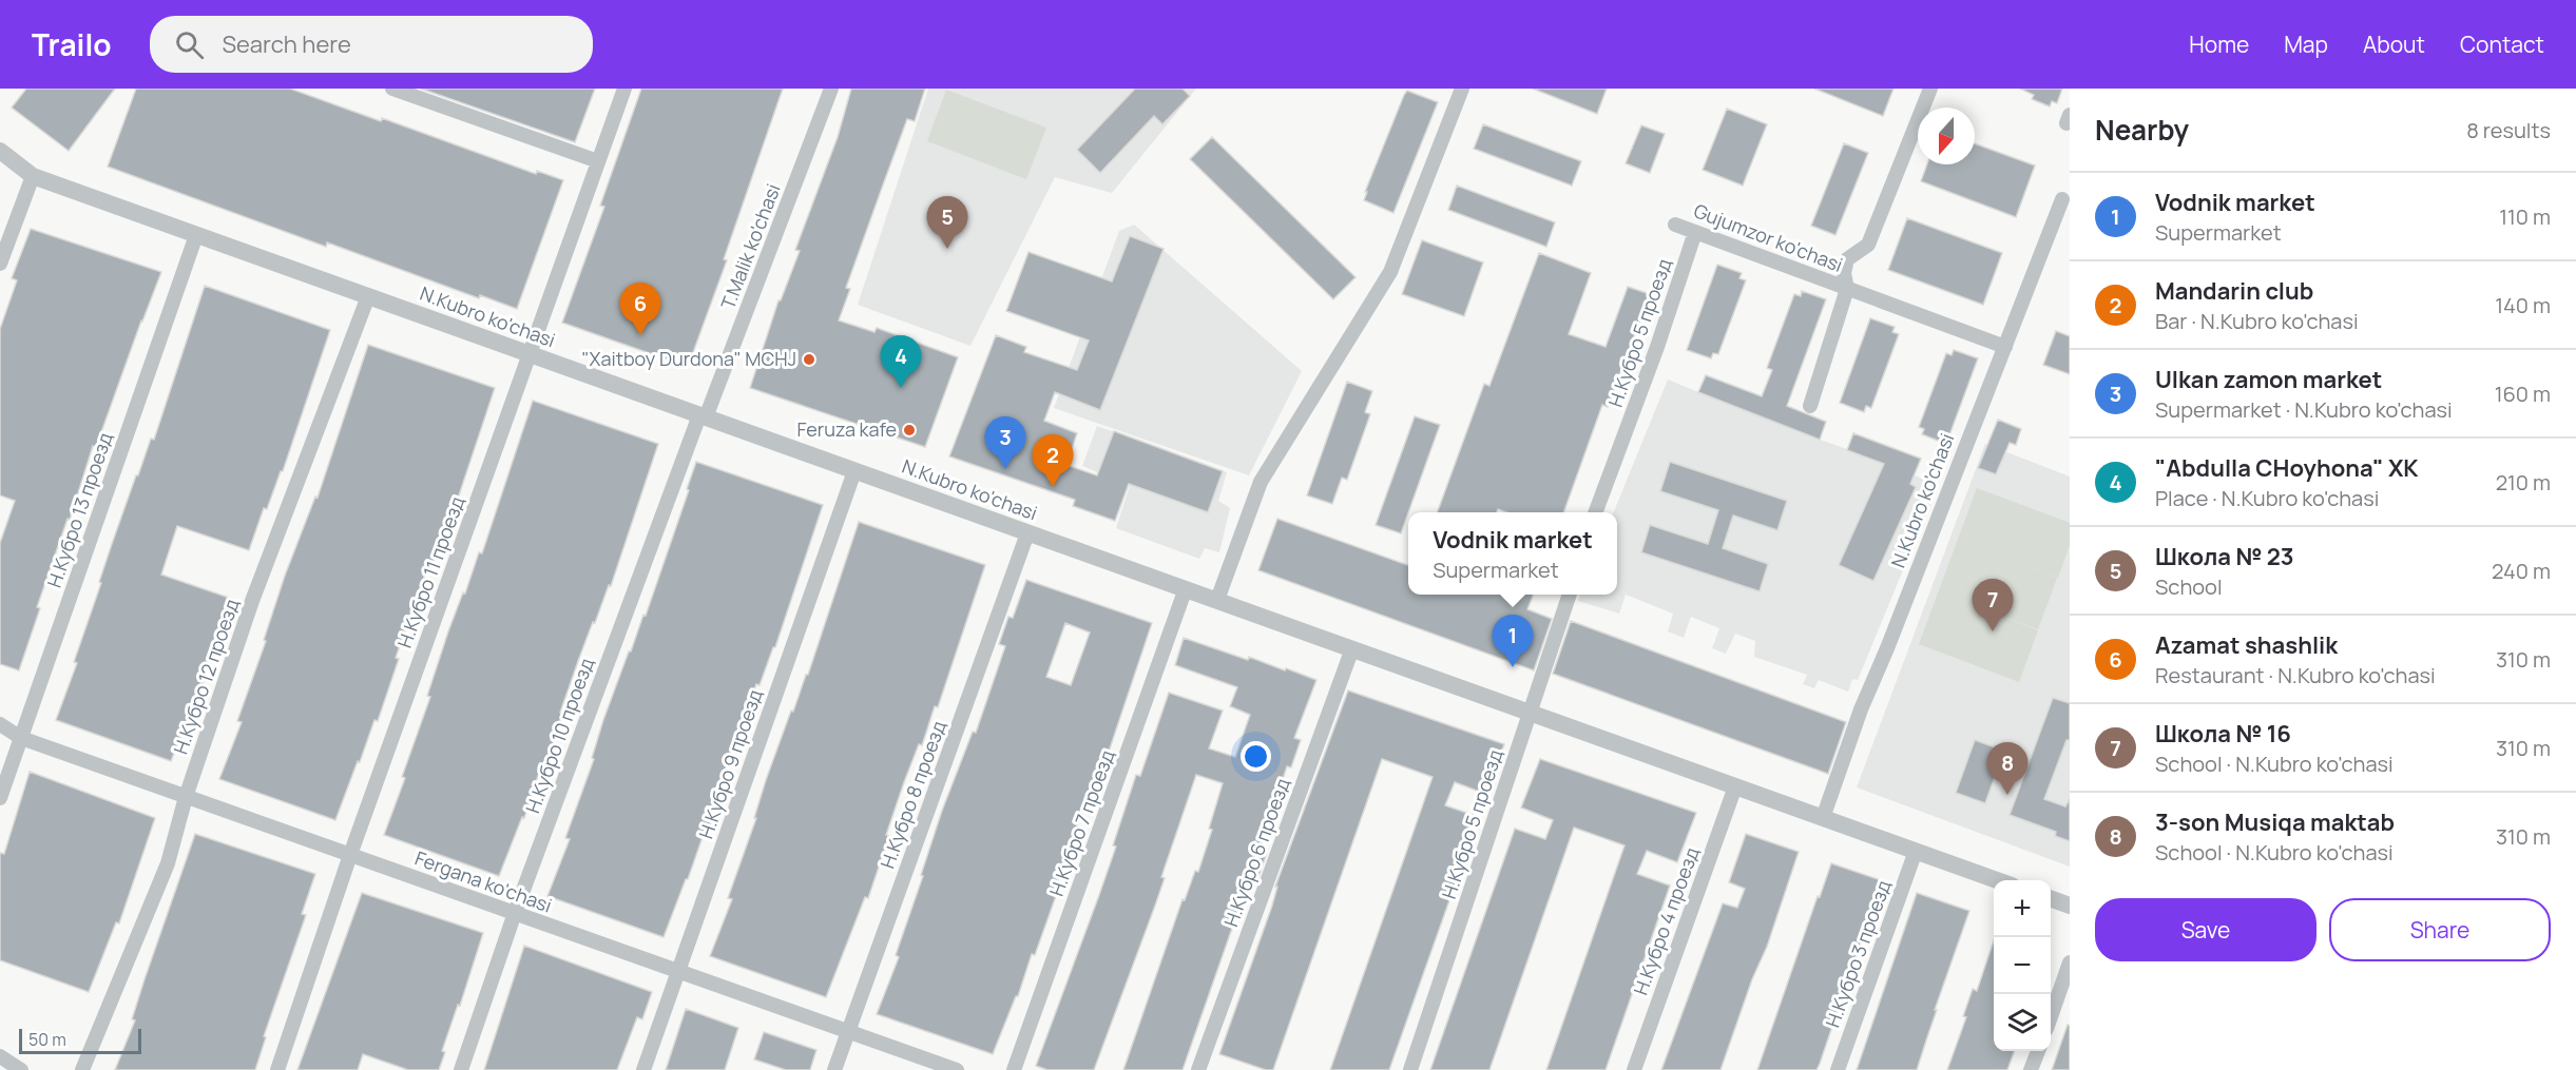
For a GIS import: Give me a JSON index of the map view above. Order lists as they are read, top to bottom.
{
  "streets": {
    "street": [
      "Gujumzor ko'chasi",
      "T.Malik ko'chasi",
      "N.Kubro ko'chasi",
      "Н.Кубро 5 проезд",
      "Н.Кубро 13 проезд",
      "Н.Кубро 11 проезд",
      "Н.Кубро 12 проезд",
      "Н.Кубро 10 проезд",
      "Н.Кубро 9 проезд",
      "Н.Кубро 8 проезд",
      "Н.Кубро 7 проезд",
      "Н.Кубро 6 проезд",
      "Fergana ko'chasi",
      "Н.Кубро 4 проезд",
      "Н.Кубро 3 проезд"
    ]
  },
  "crossings": [
    ["Gujumzor ko'chasi", "N.Kubro ko'chasi"],
    ["Gujumzor ko'chasi", "Н.Кубро 5 проезд"],
    ["T.Malik ko'chasi", "N.Kubro ko'chasi"],
    ["T.Malik ko'chasi", "Н.Кубро 10 проезд"],
    ["N.Kubro ko'chasi", "Н.Кубро 5 проезд"],
    ["N.Kubro ko'chasi", "Н.Кубро 13 проезд"],
    ["N.Kubro ko'chasi", "Н.Кубро 11 проезд"],
    ["N.Kubro ko'chasi", "Н.Кубро 12 проезд"],
    ["N.Kubro ko'chasi", "Н.Кубро 10 проезд"],
    ["N.Kubro ko'chasi", "Н.Кубро 9 проезд"],
    ["N.Kubro ko'chasi", "Н.Кубро 8 проезд"],
    ["N.Kubro ko'chasi", "Н.Кубро 7 проезд"],
    ["N.Kubro ko'chasi", "Н.Кубро 6 проезд"],
    ["N.Kubro ko'chasi", "Н.Кубро 4 проезд"],
    ["N.Kubro ko'chasi", "Н.Кубро 3 проезд"],
    ["Н.Кубро 13 проезд", "Fergana ko'chasi"],
    ["Н.Кубро 11 проезд", "Fergana ko'chasi"],
    ["Н.Кубро 12 проезд", "Fergana ko'chasi"],
    ["Н.Кубро 10 проезд", "Fergana ko'chasi"],
    ["Н.Кубро 9 проезд", "Fergana ko'chasi"],
    ["Н.Кубро 8 проезд", "Fergana ko'chasi"]
  ],
  "places": ["\"Xaitboy Durdona\" MCHJ", "Feruza kafe"],
  "scale_bar": "50 m",
  "north": "bottom",
  "page": {
    "header": "Trailo",
    "search": "Search here",
    "nav": [
      "Home",
      "Map",
      "About",
      "Contact"
    ],
    "heading": ["Nearby", "8 results"],
    "list": [
      {
        "mark": "1",
        "name": "Vodnik market",
        "note": "Supermarket",
        "value": "110 m"
      },
      {
        "mark": "2",
        "name": "Mandarin club",
        "note": "Bar · N.Kubro ko'chasi",
        "value": "140 m"
      },
      {
        "mark": "3",
        "name": "Ulkan zamon market",
        "note": "Supermarket · N.Kubro ko'chasi",
        "value": "160 m"
      },
      {
        "mark": "4",
        "name": "\"Abdulla CHoyhona\" XK",
        "note": "Place · N.Kubro ko'chasi",
        "value": "210 m"
      },
      {
        "mark": "5",
        "name": "Школа № 23",
        "note": "School",
        "value": "240 m"
      },
      {
        "mark": "6",
        "name": "Azamat shashlik",
        "note": "Restaurant · N.Kubro ko'chasi",
        "value": "310 m"
      },
      {
        "mark": "7",
        "name": "Школа № 16",
        "note": "School · N.Kubro ko'chasi",
        "value": "310 m"
      },
      {
        "mark": "8",
        "name": "3-son Musiqa maktab",
        "note": "School · N.Kubro ko'chasi",
        "value": "310 m"
      }
    ],
    "pins": [
      "5",
      "6",
      "4",
      "3",
      "2",
      "7",
      "1",
      "8"
    ],
    "popup": ["Vodnik market", "Supermarket"],
    "buttons": ["Save", "Share"],
    "map_buttons": ["+", "−"],
    "scale": "50 m"
  }
}
